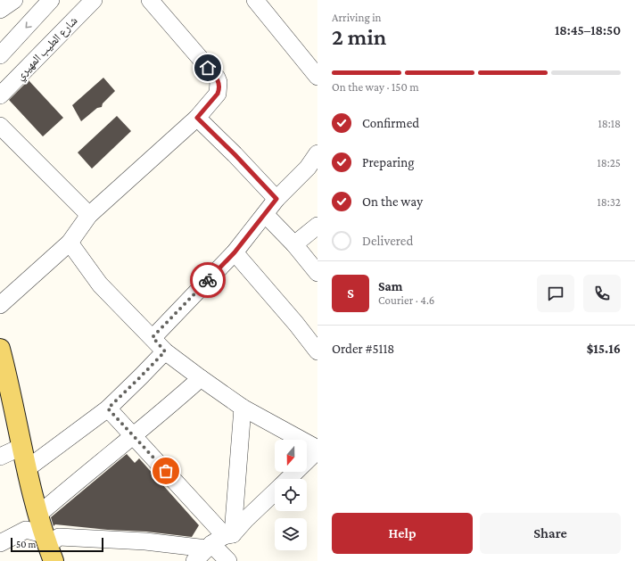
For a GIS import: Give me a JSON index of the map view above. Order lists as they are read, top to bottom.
{
  "streets": {
    "street": ["شارع الطيب المهيري"]
  },
  "scale_bar": "50 m",
  "north": "bottom",
  "page": {
    "heading": ["2 min", "Arriving in", "18:45–18:50"],
    "panel": [
      "Sam",
      "Courier · 4.6",
      "Order #5118",
      "$15.16"
    ],
    "bar": "On the way · 150 m",
    "list": [
      ["Confirmed", "18:18"],
      ["Preparing", "18:25"],
      ["On the way", "18:32"],
      "Delivered"
    ],
    "round": "S",
    "buttons": ["Help", "Share"],
    "scale": "50 m"
  }
}
